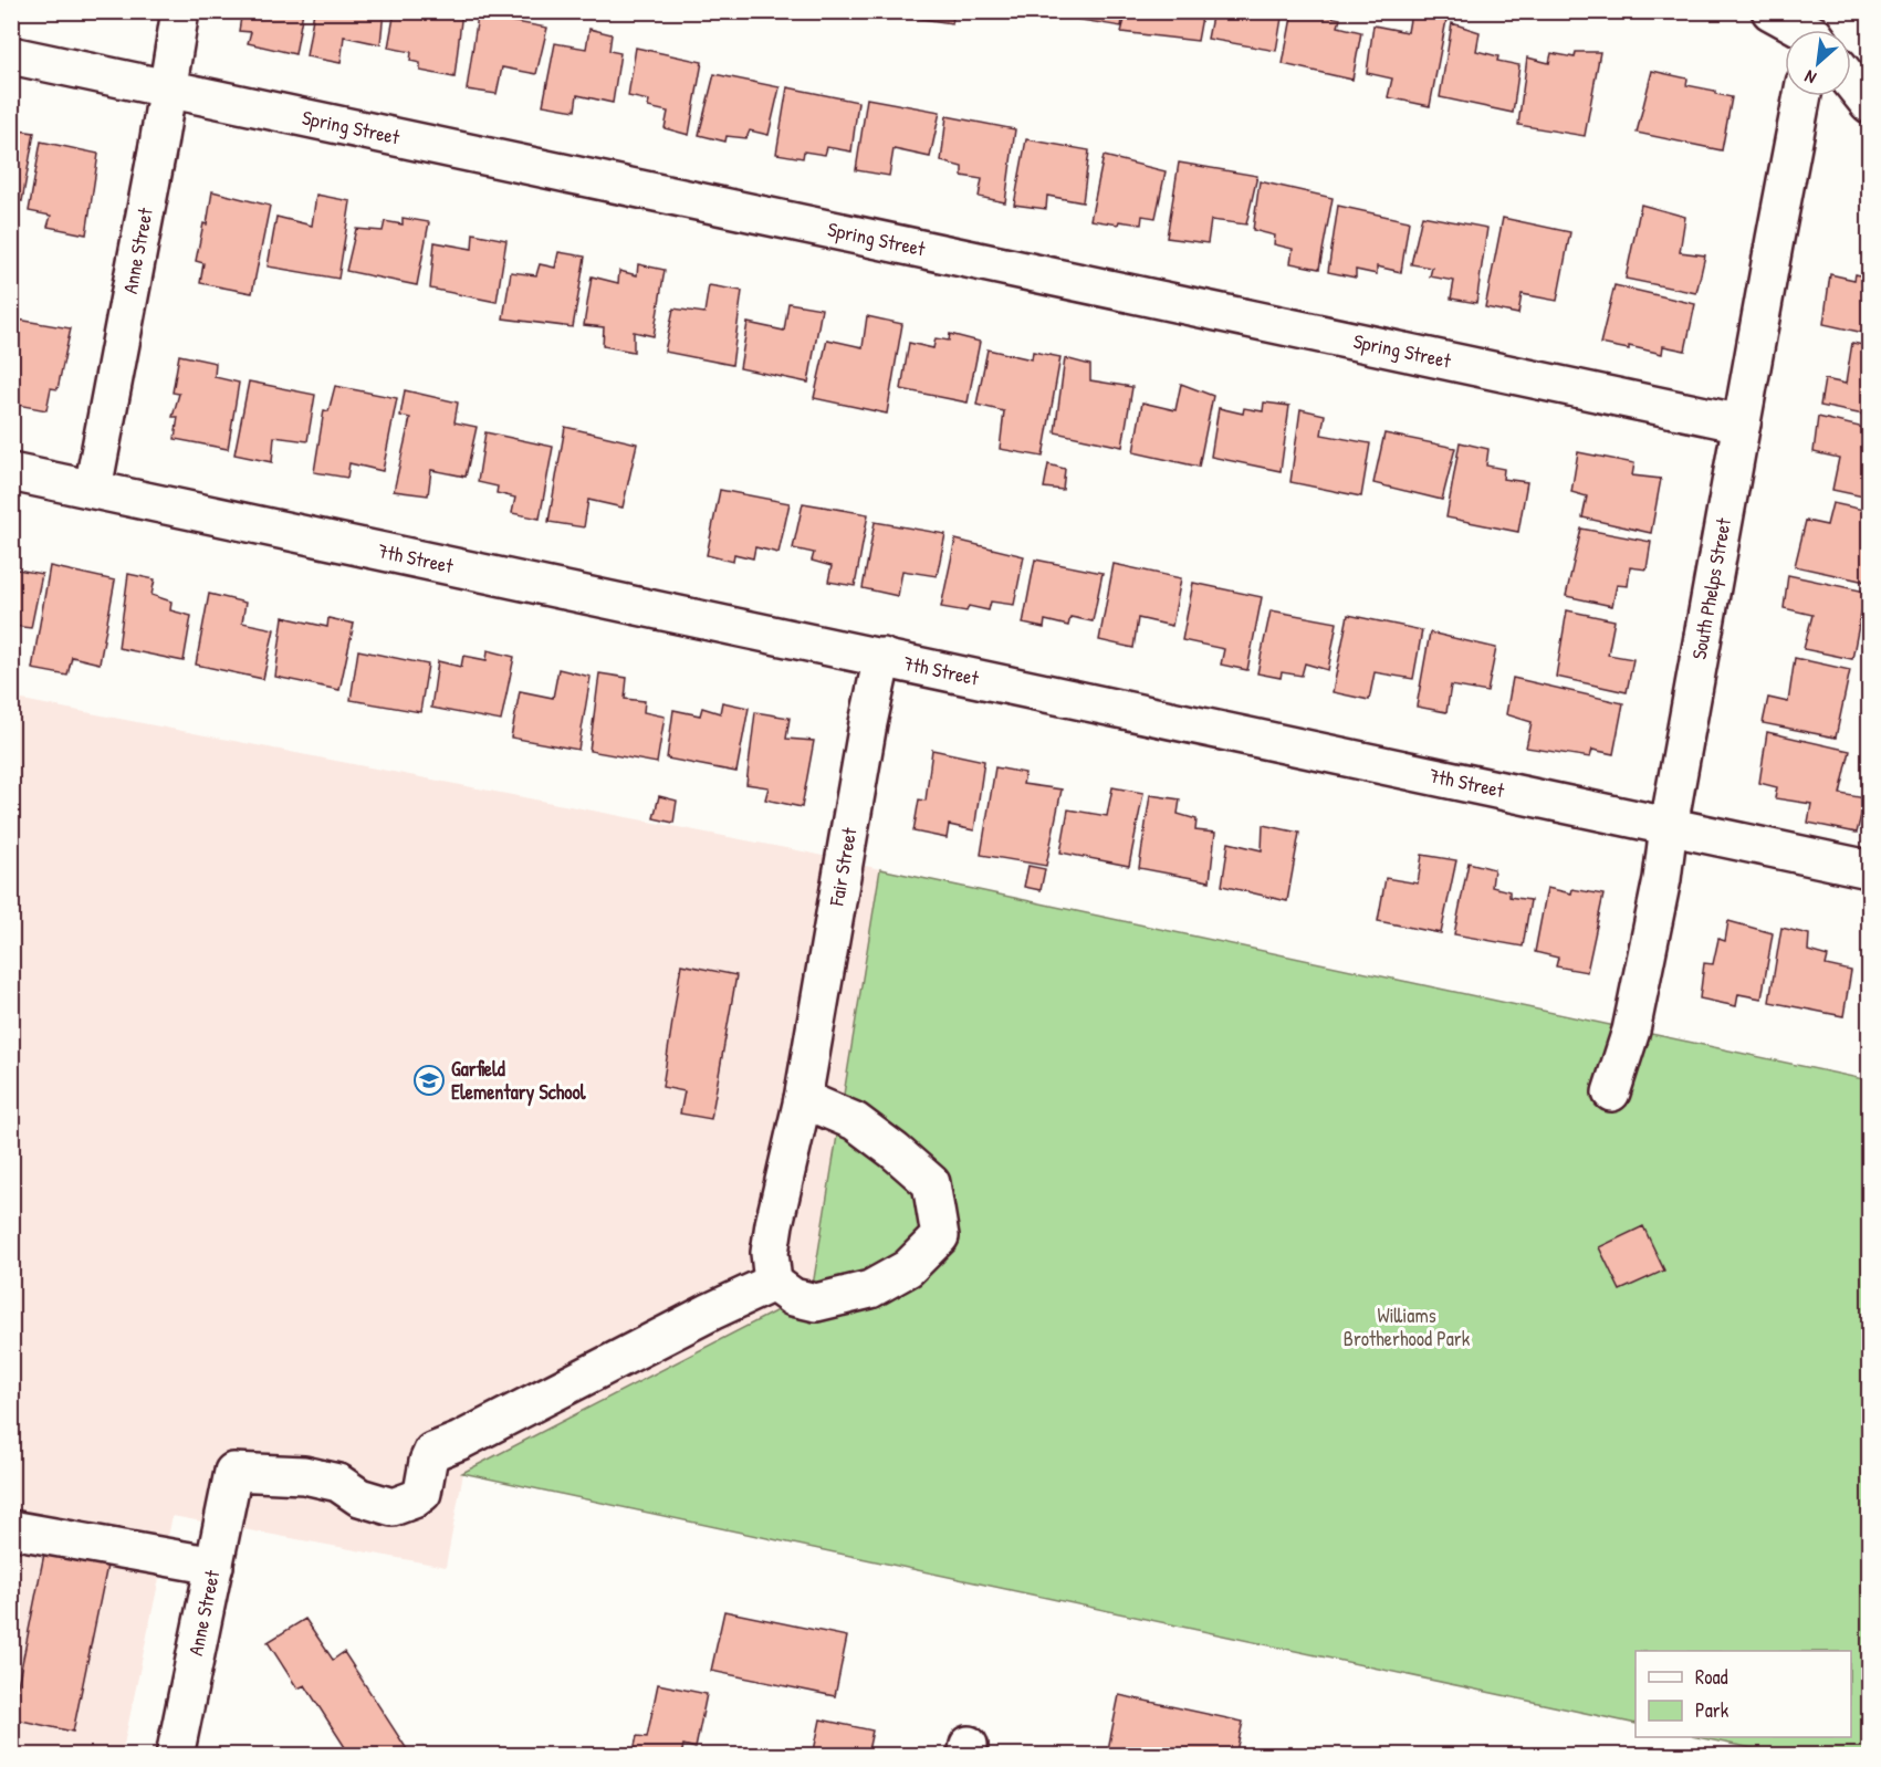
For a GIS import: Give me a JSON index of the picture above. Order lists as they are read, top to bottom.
{
  "streets": {
    "street": [
      "Spring Street",
      "Anne Street",
      "7th Street",
      "South Phelps Street",
      "Fair Street"
    ]
  },
  "crossings": [
    ["Spring Street", "Anne Street"],
    ["Spring Street", "South Phelps Street"],
    ["Anne Street", "7th Street"],
    ["Anne Street", "Fair Street"],
    ["7th Street", "South Phelps Street"],
    ["7th Street", "Fair Street"]
  ],
  "parks": ["Williams Brotherhood Park"],
  "places": {
    "school or university": ["Garfield Elementary School"]
  },
  "legend": ["Road", "Park"],
  "north": "bottom left"
}
